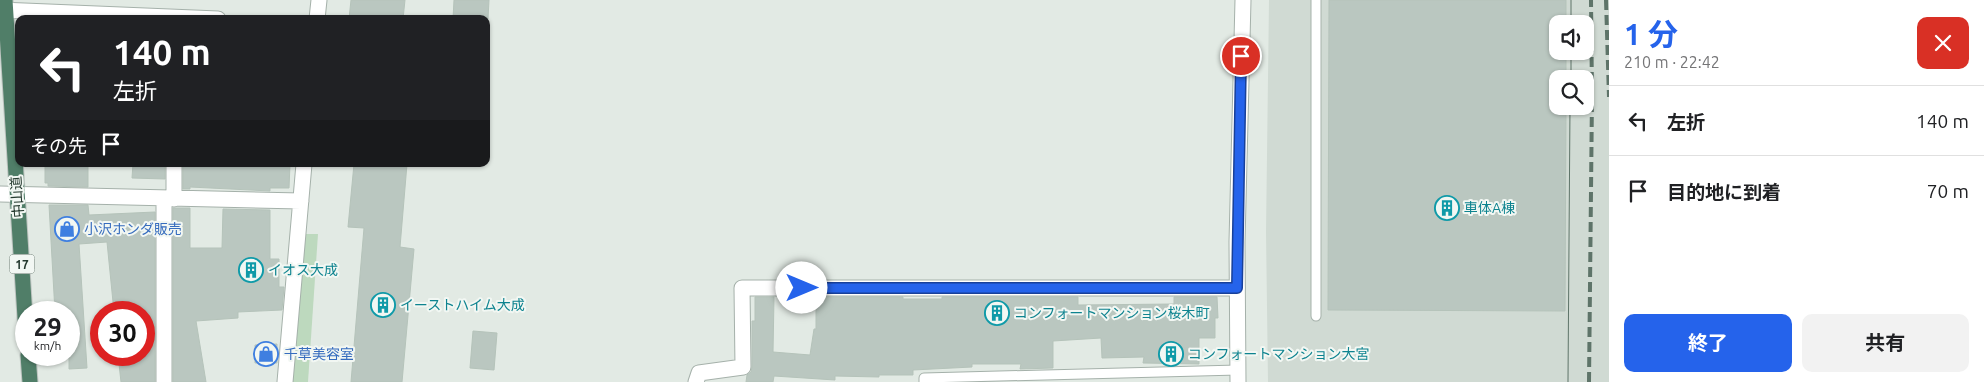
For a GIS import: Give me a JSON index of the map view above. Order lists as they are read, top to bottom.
{
  "streets": {
    "highway": ["中山道", "17"]
  },
  "places": {
    "building": [
      "車体A棟",
      "イオス大成",
      "イーストハイム大成",
      "コンフォートマンション桜木町",
      "コンフォートマンション大宮"
    ],
    "shop": ["小沢ホンダ販売", "千草美容室"]
  },
  "page": {
    "heading": ["1 分", "210 m · 22:42"],
    "turn": ["140 m", "左折"],
    "list": [
      {
        "name": "左折",
        "value": "140 m"
      },
      {
        "name": "目的地に到着",
        "value": "70 m"
      }
    ],
    "then": "その先",
    "speed": "29 km/h",
    "limit": "30",
    "buttons": ["終了", "共有"]
  }
}
